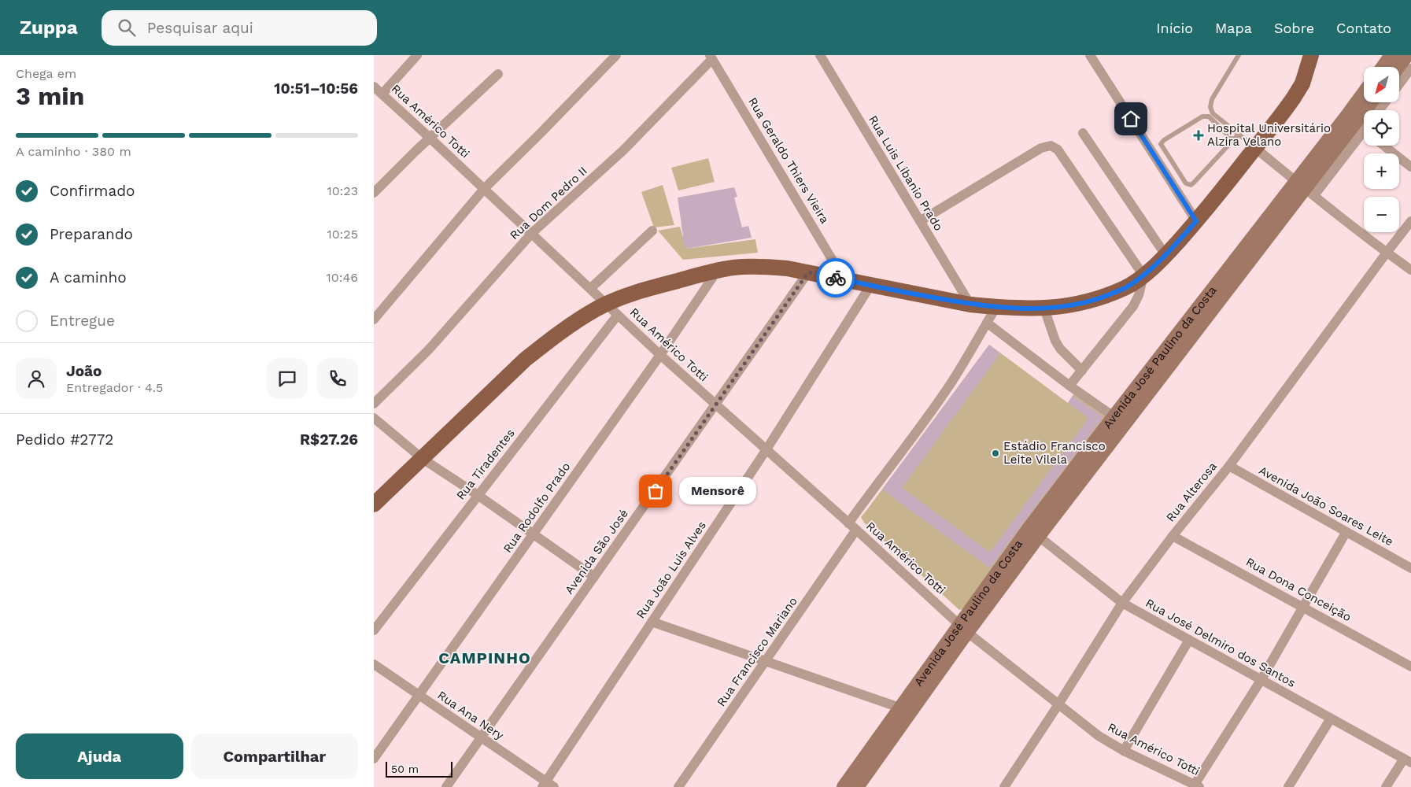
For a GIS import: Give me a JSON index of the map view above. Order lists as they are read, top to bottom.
{
  "streets": {
    "main road": ["Avenida José Paulino da Costa"],
    "street": [
      "Rua Américo Totti",
      "Rua Geraldo Thiers Vieira",
      "Rua Luis Libanio Prado",
      "Rua Dom Pedro II",
      "Rua Tiradentes",
      "Rua Alterosa",
      "Avenida João Soares Leite",
      "Rua Rodolfo Prado",
      "Avenida São José",
      "Rua João Luis Alves",
      "Rua Dona Conceição",
      "Rua José Delmiro dos Santos",
      "Rua Francisco Mariano",
      "Rua Ana Nery"
    ]
  },
  "crossings": [
    ["Rua Américo Totti", "Rua Dom Pedro II"],
    ["Rua Américo Totti", "Avenida José Paulino da Costa"],
    ["Rua Américo Totti", "Rua Tiradentes"],
    ["Rua Américo Totti", "Rua Alterosa"],
    ["Rua Américo Totti", "Rua Rodolfo Prado"],
    ["Rua Américo Totti", "Avenida São José"],
    ["Rua Américo Totti", "Rua João Luis Alves"],
    ["Rua Américo Totti", "Rua Francisco Mariano"],
    ["Rua Geraldo Thiers Vieira", "Rua Dom Pedro II"],
    ["Avenida José Paulino da Costa", "Rua José Delmiro dos Santos"],
    ["Rua Alterosa", "Avenida João Soares Leite"],
    ["Rua Alterosa", "Rua Dona Conceição"],
    ["Rua Alterosa", "Rua José Delmiro dos Santos"],
    ["Rua Rodolfo Prado", "Rua Ana Nery"],
    ["Avenida São José", "Rua Ana Nery"],
    ["Rua João Luis Alves", "Rua Ana Nery"]
  ],
  "districts": ["CAMPINHO"],
  "places": {
    "health": ["Hospital Universitário Alzira Velano"],
    "other": ["Estádio Francisco Leite Vilela", "Mensorê"]
  },
  "scale_bar": "50 m",
  "north": "bottom left",
  "page": {
    "header": "Zuppa",
    "search": "Pesquisar aqui",
    "nav": [
      "Início",
      "Mapa",
      "Sobre",
      "Contato"
    ],
    "heading": ["3 min", "Chega em", "10:51–10:56"],
    "panel": [
      "João",
      "Entregador · 4.5",
      "Pedido #2772",
      "R$27.26"
    ],
    "map_buttons": ["+", "−"],
    "bar": "A caminho · 380 m",
    "list": [
      ["Confirmado", "10:23"],
      ["Preparando", "10:25"],
      ["A caminho", "10:46"],
      "Entregue"
    ],
    "bubble": "Mensorê",
    "buttons": ["Ajuda", "Compartilhar"],
    "scale": "50 m"
  }
}
